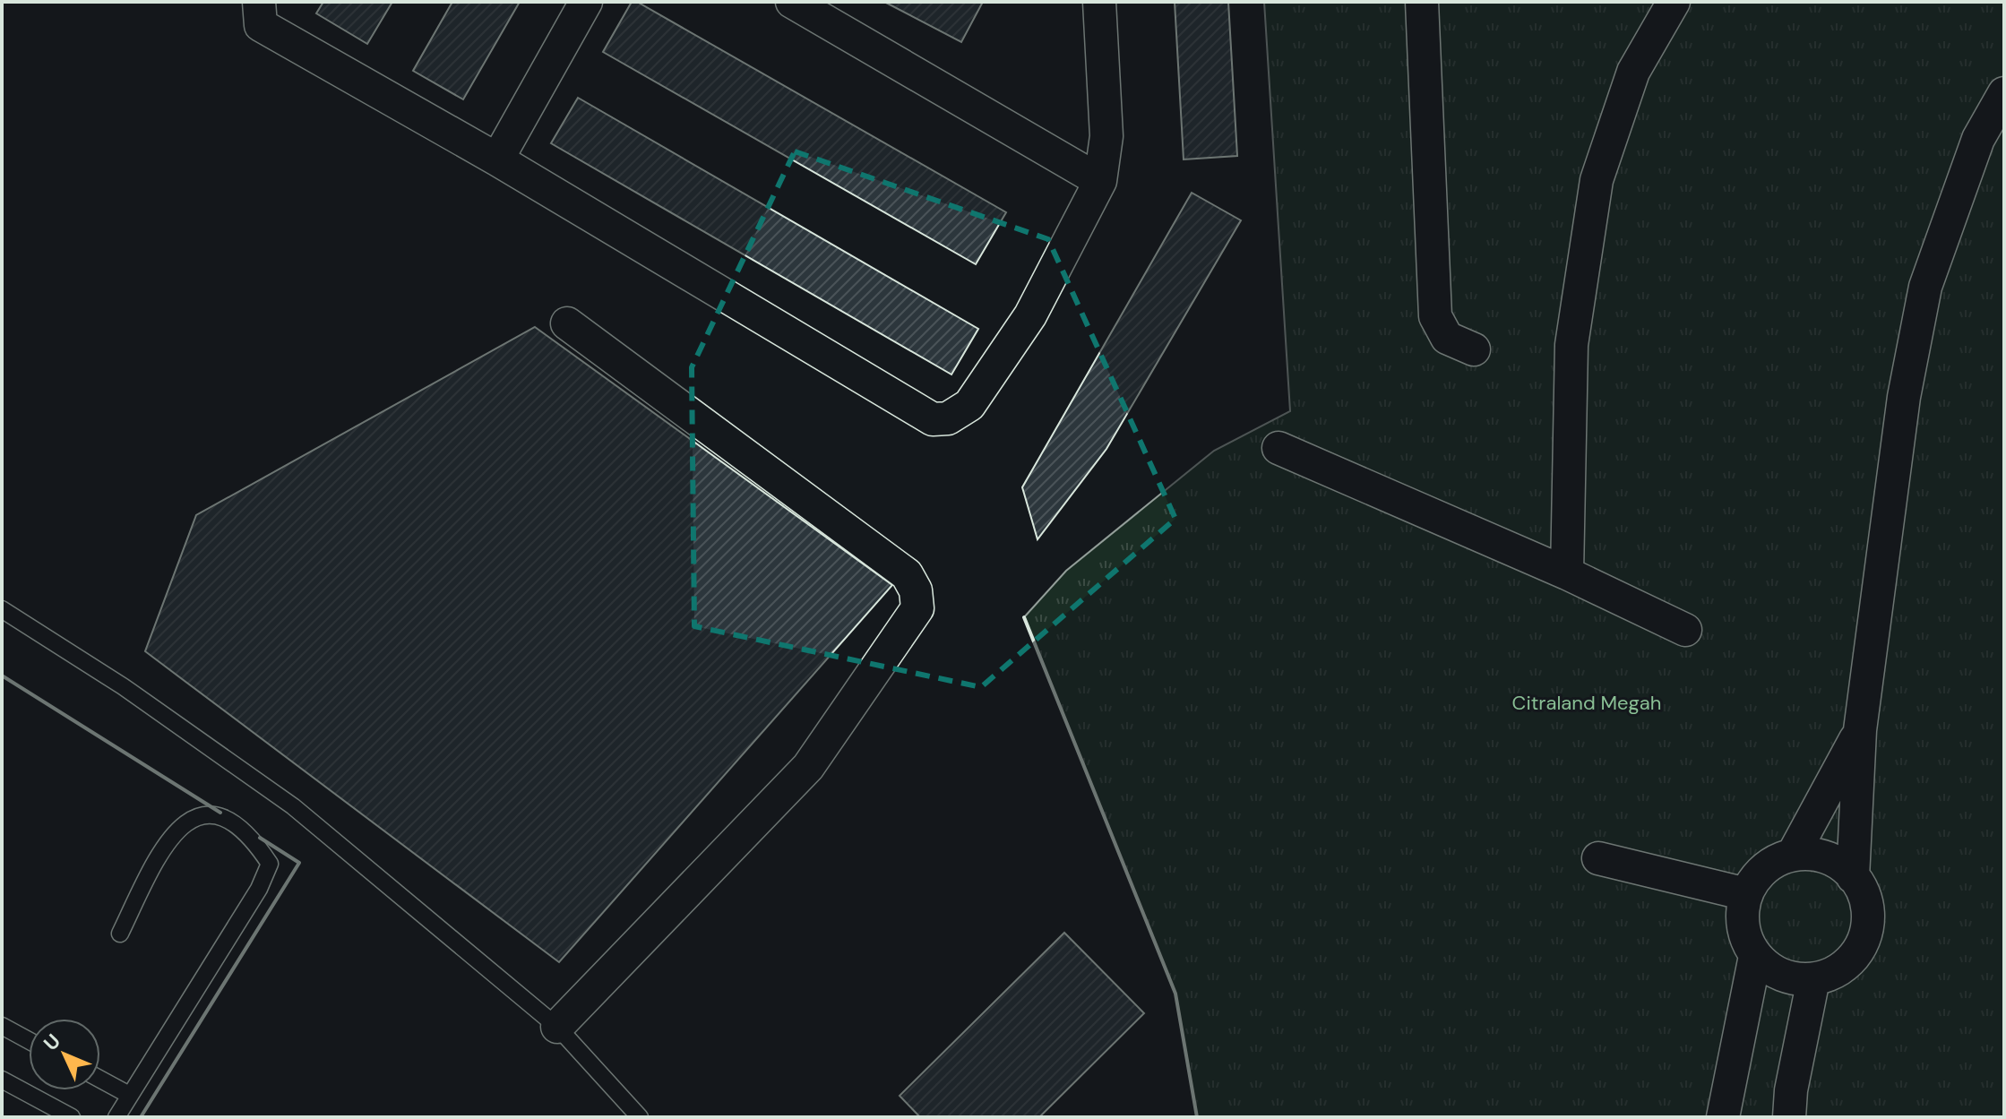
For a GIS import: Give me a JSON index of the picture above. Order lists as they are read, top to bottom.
{
  "parks": ["Citraland Megah"],
  "north": "top left"
}
